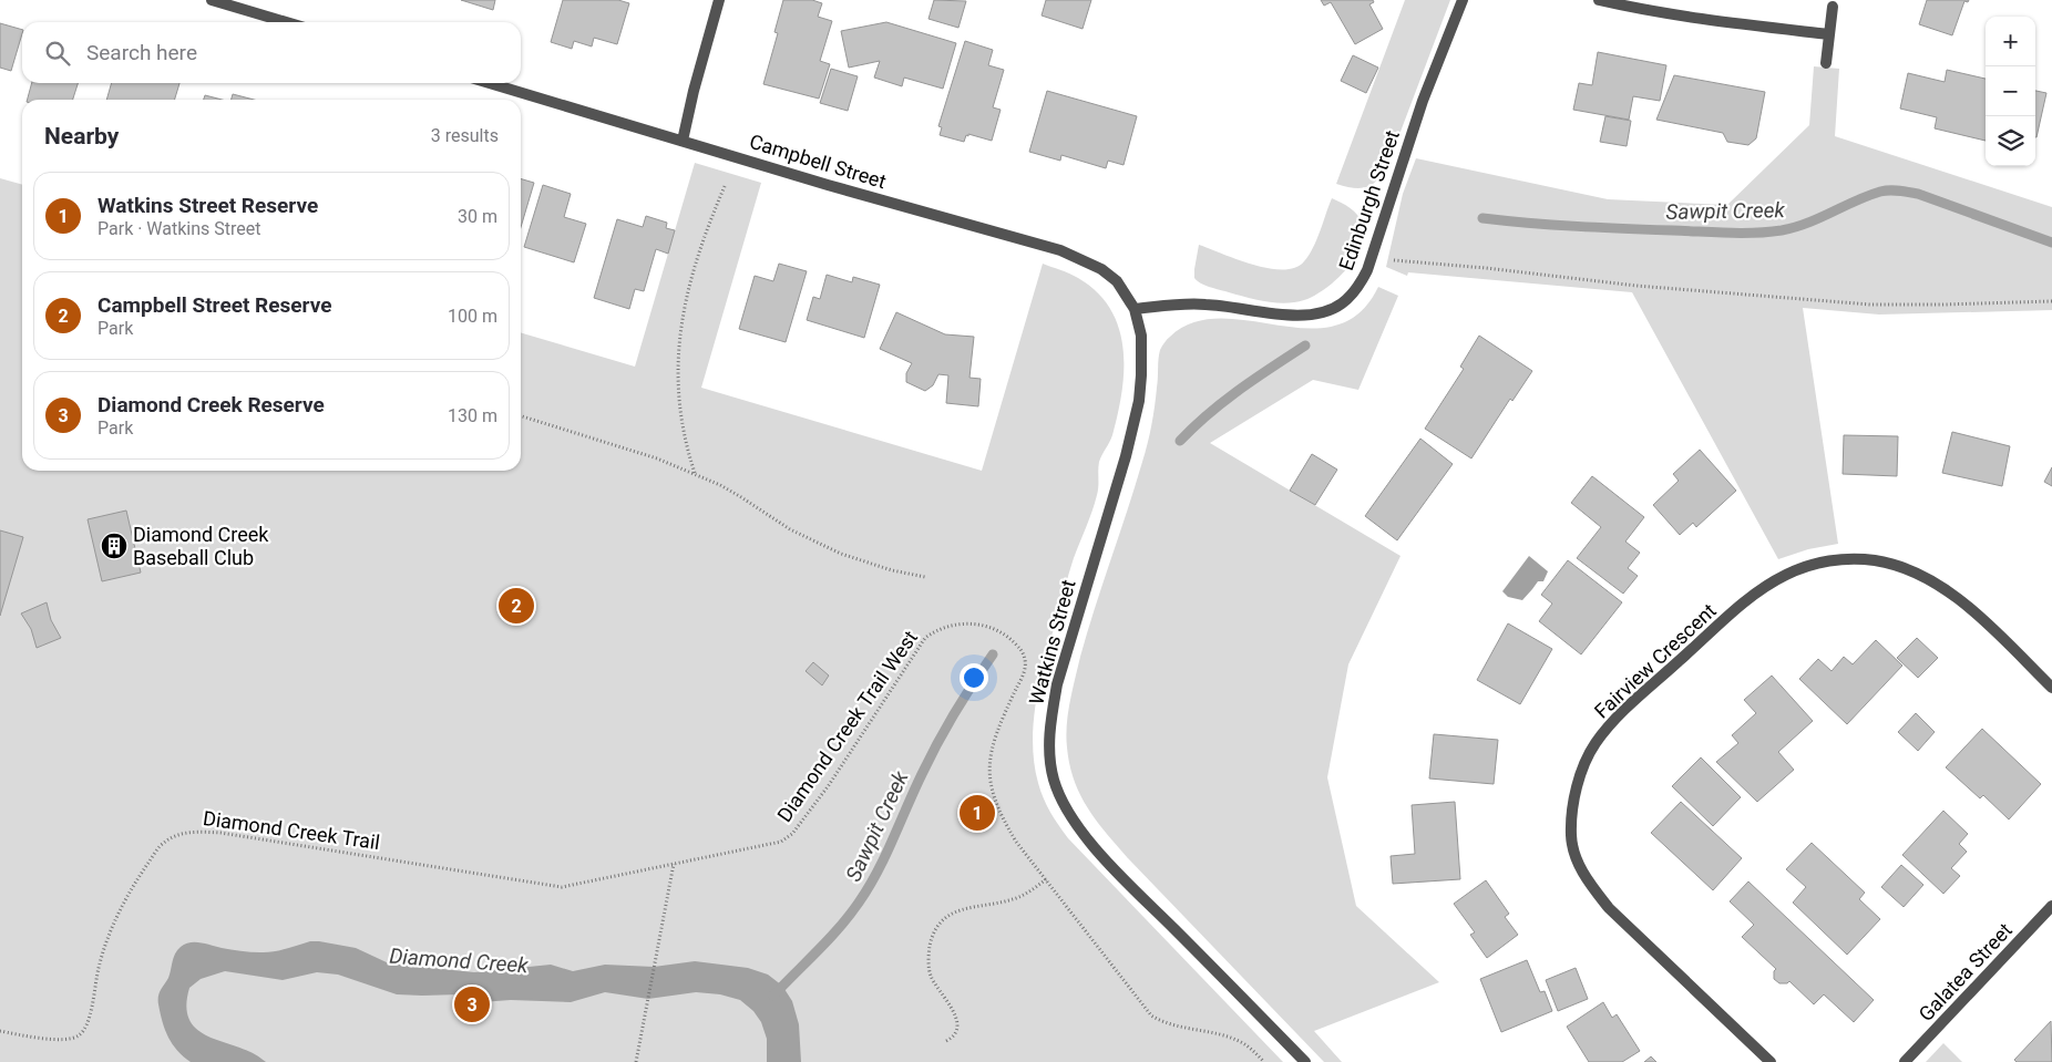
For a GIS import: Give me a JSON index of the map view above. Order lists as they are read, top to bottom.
{
  "streets": {
    "street": [
      "Campbell Street",
      "Edinburgh Street",
      "Watkins Street",
      "Fairview Crescent",
      "Galatea Street"
    ],
    "path": ["Diamond Creek Trail West", "Diamond Creek Trail"]
  },
  "crossings": [
    ["Campbell Street", "Edinburgh Street"],
    ["Campbell Street", "Watkins Street"],
    ["Edinburgh Street", "Watkins Street"],
    ["Diamond Creek Trail West", "Diamond Creek Trail"]
  ],
  "water": ["Sawpit Creek", "Diamond Creek"],
  "places": {
    "building": ["Diamond Creek Baseball Club"]
  },
  "page": {
    "map_buttons": ["+", "−"],
    "search": "Search here",
    "heading": ["Nearby", "3 results"],
    "list": [
      {
        "mark": "1",
        "name": "Watkins Street Reserve",
        "note": "Park · Watkins Street",
        "value": "30 m"
      },
      {
        "mark": "2",
        "name": "Campbell Street Reserve",
        "note": "Park",
        "value": "100 m"
      },
      {
        "mark": "3",
        "name": "Diamond Creek Reserve",
        "note": "Park",
        "value": "130 m"
      }
    ],
    "pins": ["2", "1", "3"]
  }
}
